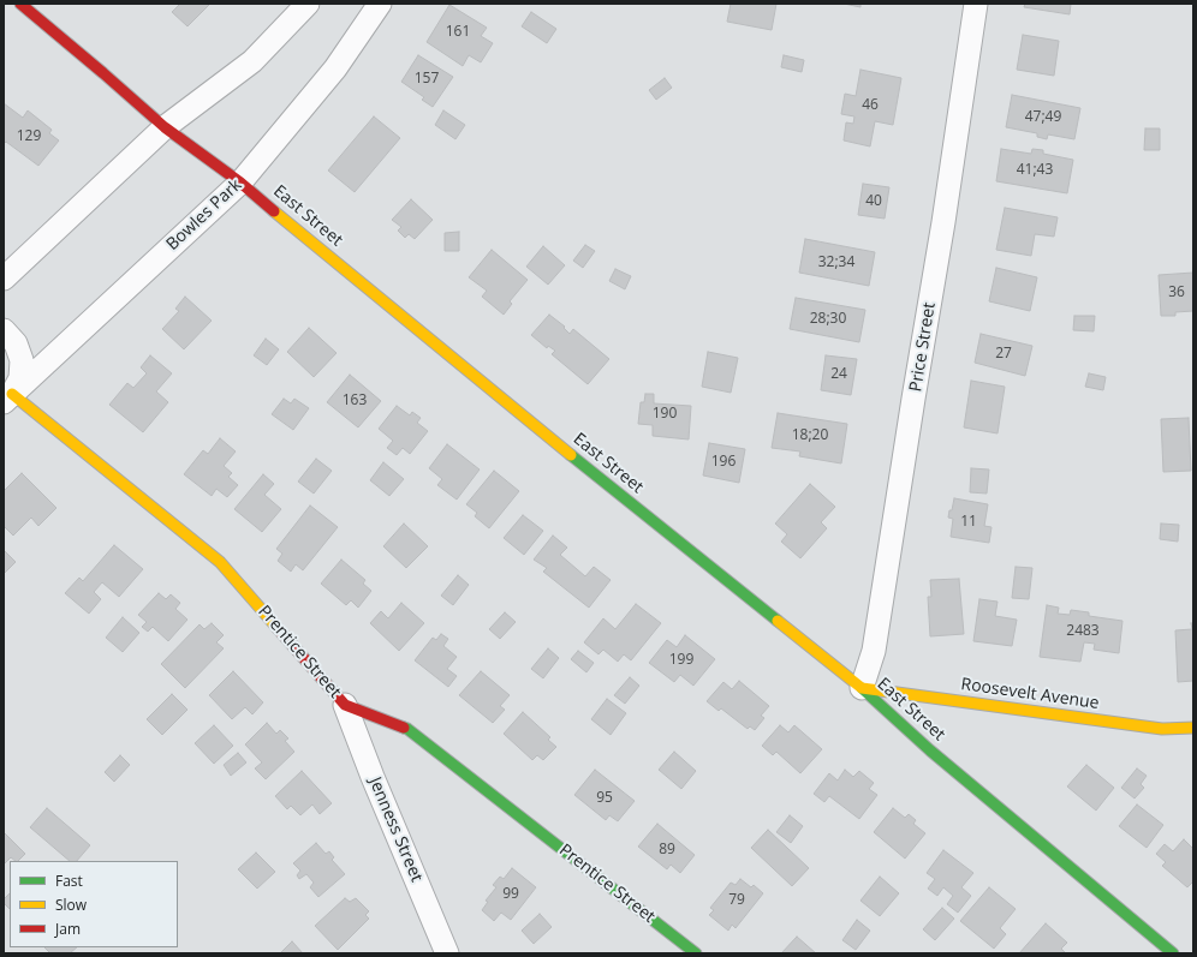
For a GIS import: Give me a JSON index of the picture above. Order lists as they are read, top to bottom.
{
  "streets": {
    "main road": ["East Street", "Prentice Street", "Roosevelt Avenue"],
    "street": ["Bowles Park", "Price Street", "Jenness Street"]
  },
  "crossings": [
    ["Bowles Park", "East Street"],
    ["Bowles Park", "Prentice Street"],
    ["East Street", "Price Street"],
    ["East Street", "Roosevelt Avenue"],
    ["Price Street", "Roosevelt Avenue"],
    ["Prentice Street", "Jenness Street"]
  ],
  "house_numbers": [
    "161",
    "157",
    "46",
    "47;49",
    "129",
    "41;43",
    "40",
    "32;34",
    "36",
    "28;30",
    "27",
    "24",
    "163",
    "190",
    "18;20",
    "196",
    "11",
    "2483",
    "199",
    "95",
    "89",
    "99",
    "79"
  ],
  "legend": ["Fast", "Slow", "Jam"]
}
